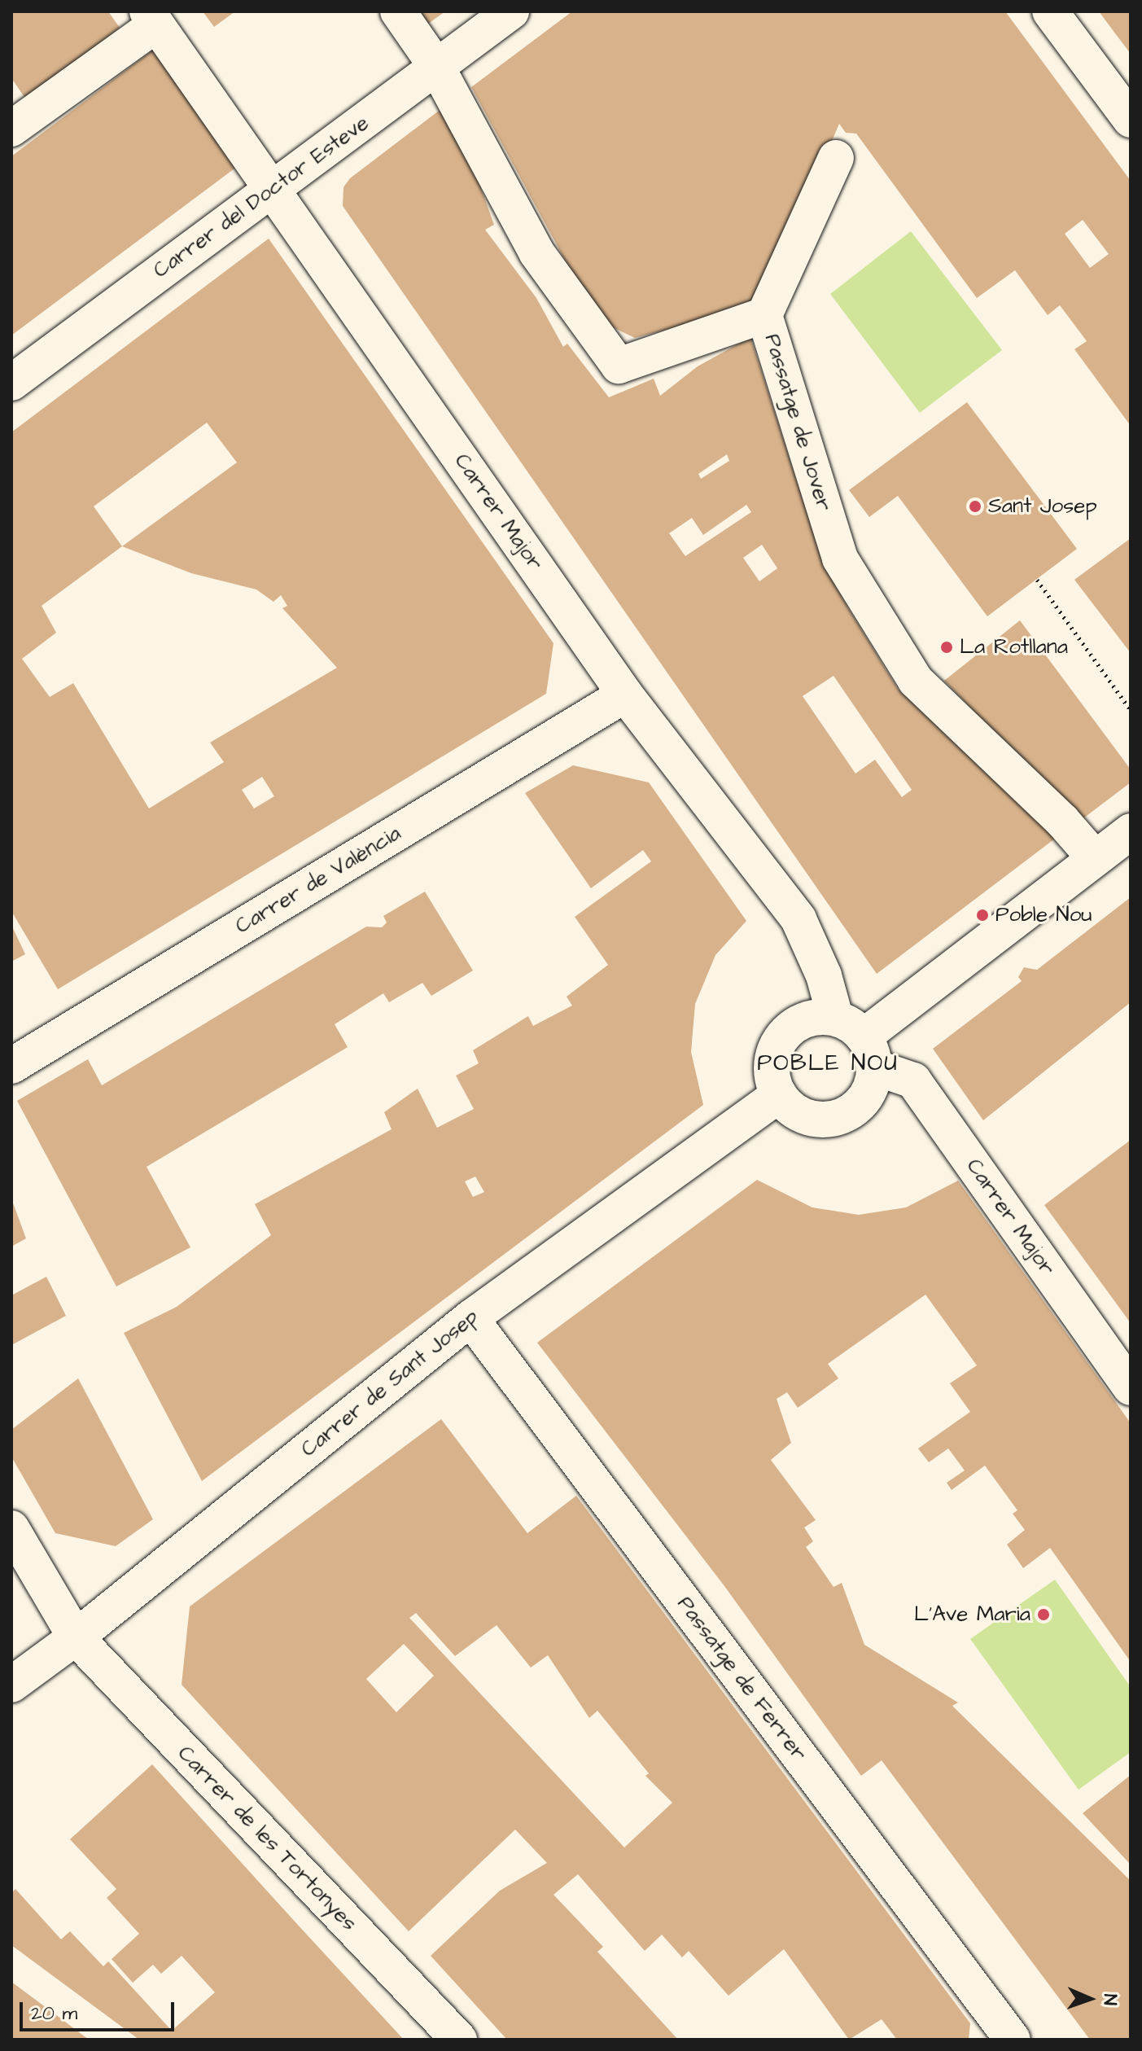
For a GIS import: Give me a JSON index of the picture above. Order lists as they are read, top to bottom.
{
  "streets": {
    "street": [
      "Carrer del Doctor Esteve",
      "Passatge de Jover",
      "Carrer Major",
      "Carrer de València",
      "Carrer de Sant Josep",
      "Passatge de Ferrer",
      "Carrer de les Tortonyes"
    ]
  },
  "crossings": [
    ["Carrer del Doctor Esteve", "Passatge de Jover"],
    ["Carrer del Doctor Esteve", "Carrer Major"],
    ["Carrer Major", "Carrer de València"],
    ["Carrer Major", "Carrer de Sant Josep"],
    ["Carrer de Sant Josep", "Passatge de Ferrer"],
    ["Carrer de Sant Josep", "Carrer de les Tortonyes"]
  ],
  "districts": ["POBLE NOU"],
  "places": [
    "Sant Josep",
    "La Rotllana",
    "Poble Nou",
    "L'Ave Maria"
  ],
  "scale_bar": "20 m",
  "north": "right"
}
